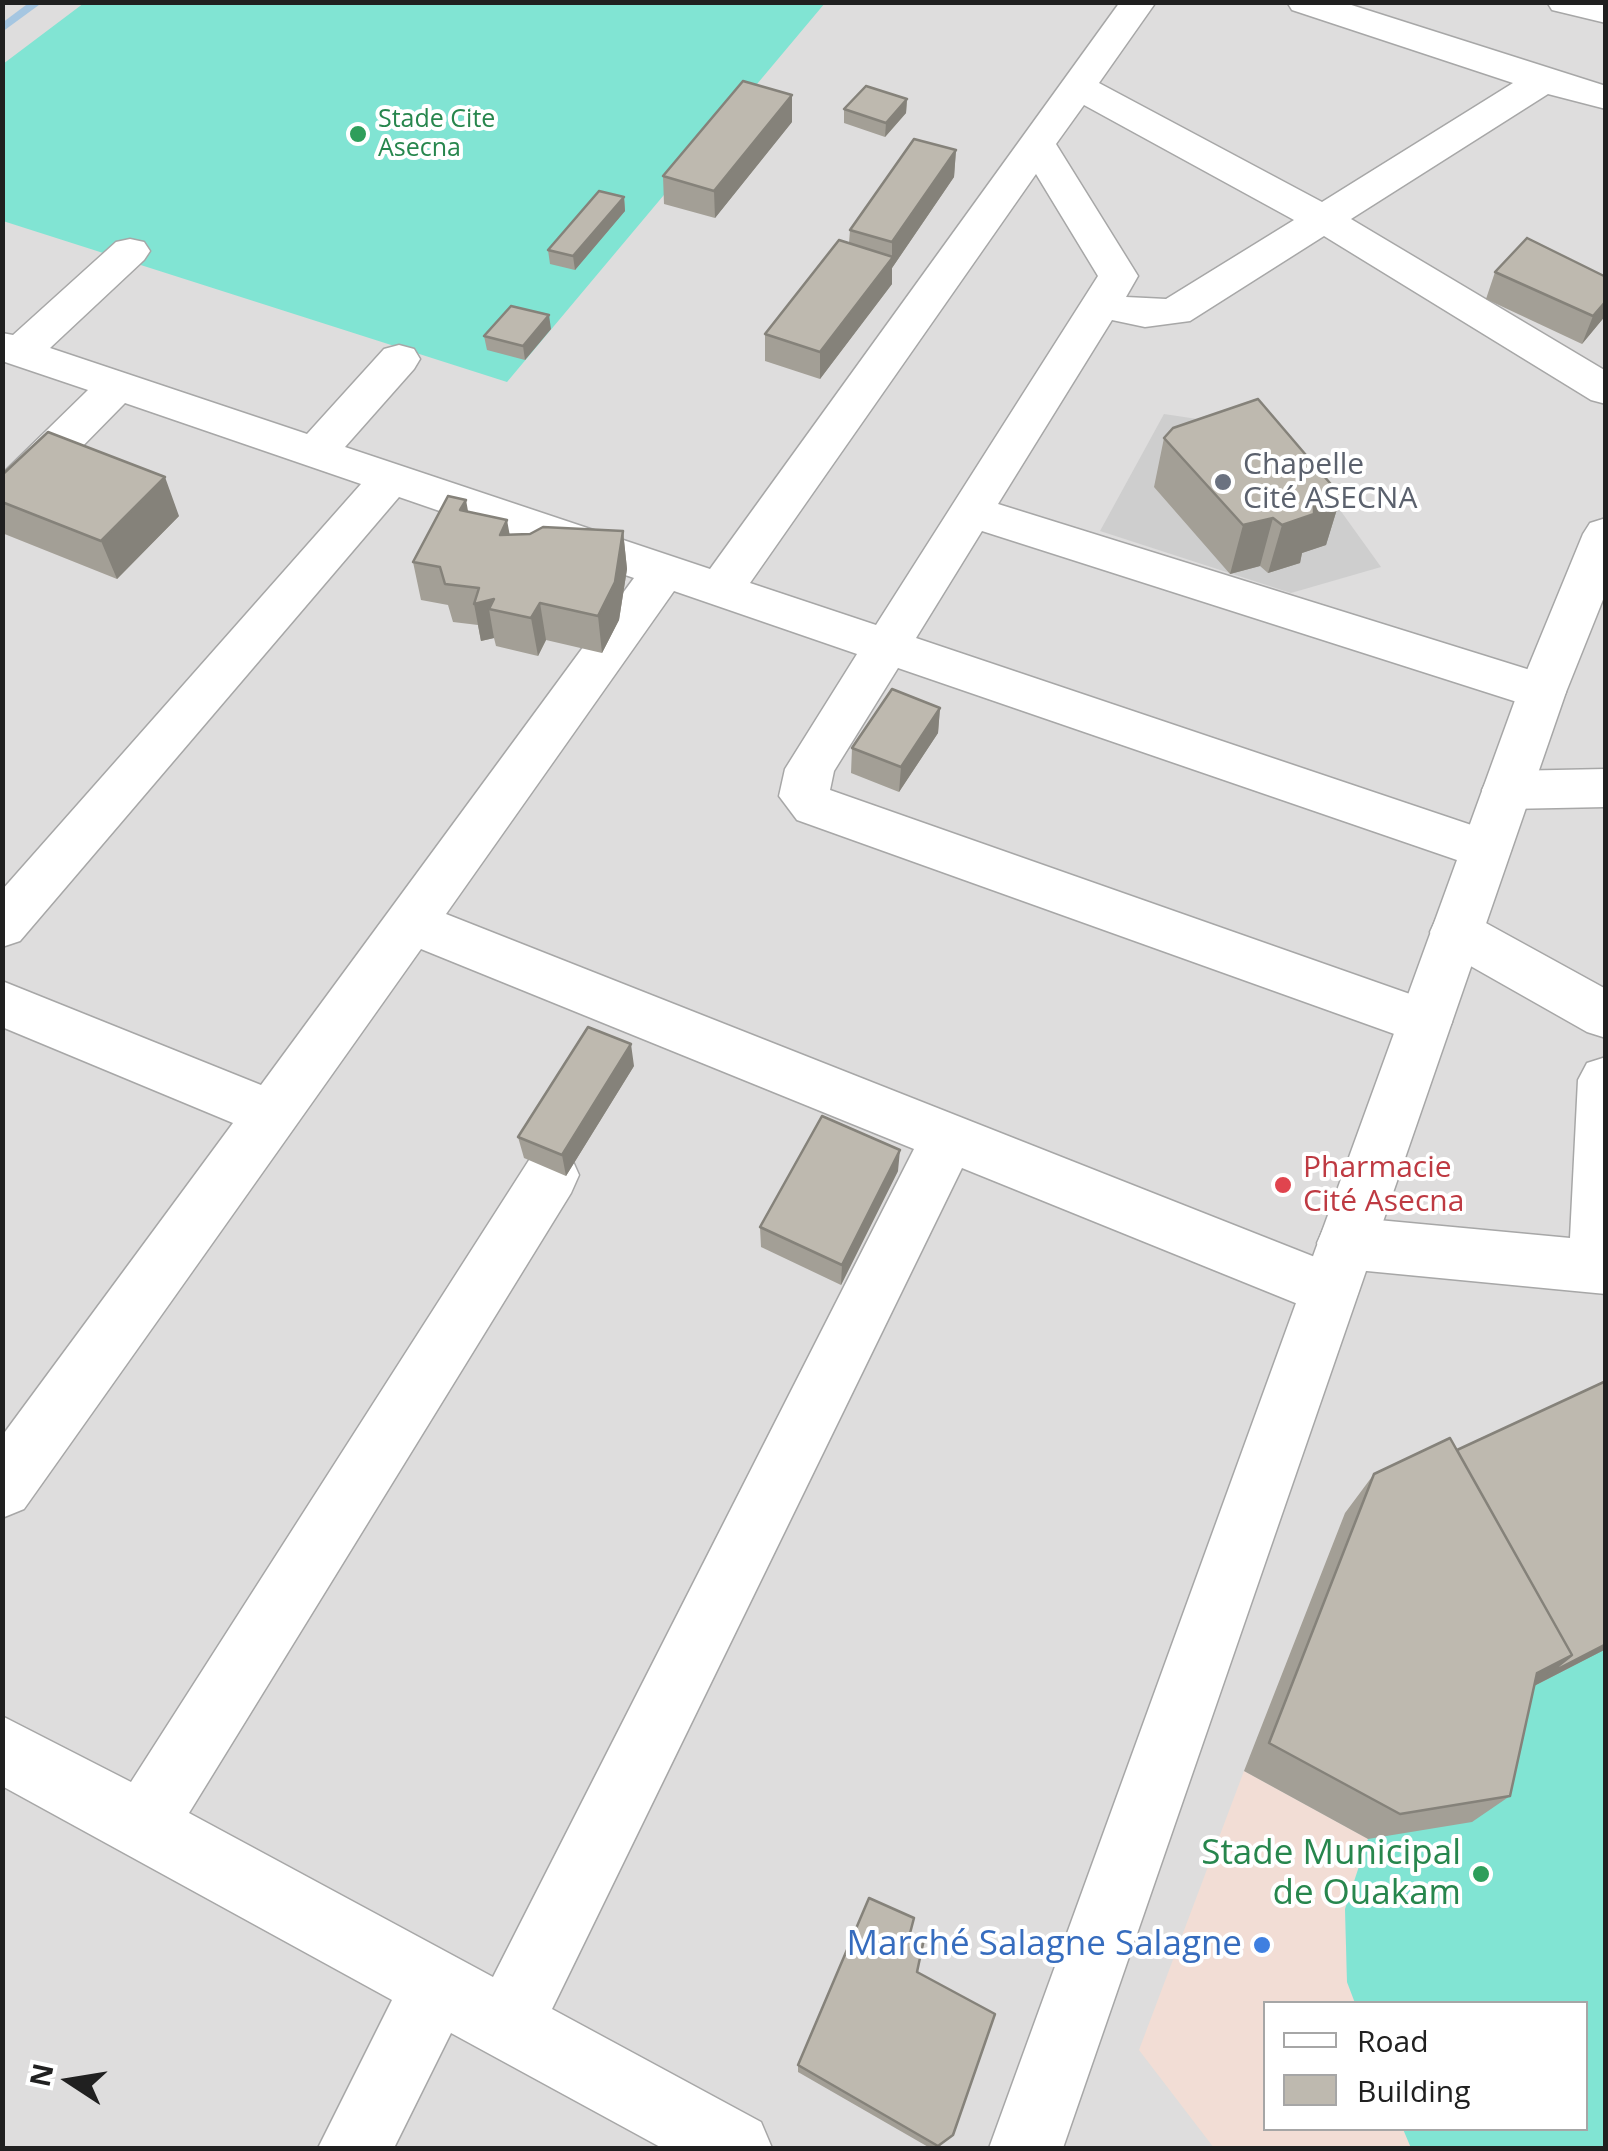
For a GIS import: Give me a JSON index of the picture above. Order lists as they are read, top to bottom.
{
  "places": [
    "Stade Cite Asecna",
    "Chapelle Cité ASECNA",
    "Pharmacie Cité Asecna",
    "Stade Municipal de Ouakam",
    "Marché Salagne Salagne"
  ],
  "legend": ["Road", "Building"],
  "north": "left"
}
